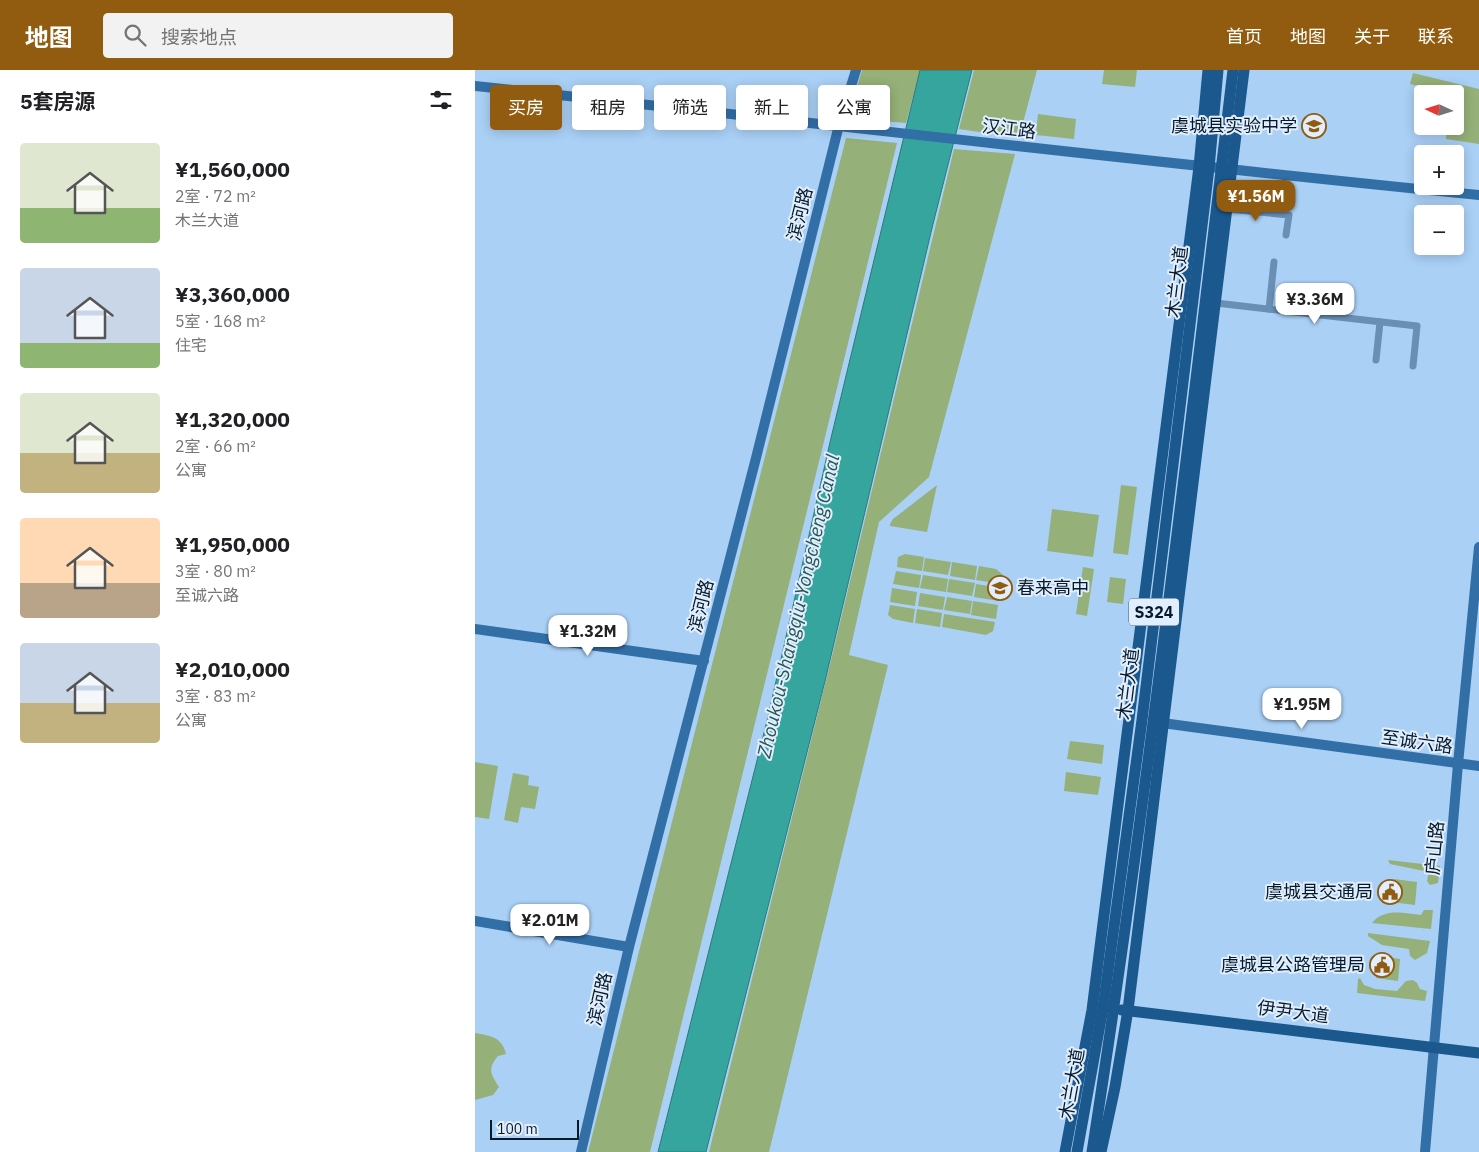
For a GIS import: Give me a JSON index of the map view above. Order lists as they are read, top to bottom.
{
  "streets": {
    "main road": ["木兰大道", "S324", "伊尹大道"],
    "street": [
      "汉江路",
      "滨河路",
      "至诚六路",
      "庐山路"
    ]
  },
  "crossings": [
    ["汉江路", "木兰大道"],
    ["木兰大道", "至诚六路"],
    ["木兰大道", "伊尹大道"],
    ["至诚六路", "庐山路"],
    ["庐山路", "伊尹大道"]
  ],
  "water": ["Zhoukou-Shangqiu-Yongcheng Canal"],
  "places": {
    "school or university": ["虞城县实验中学", "春来高中"],
    "public building": ["虞城县交通局", "虞城县公路管理局"]
  },
  "scale_bar": "100 m",
  "north": "left",
  "page": {
    "header": "地图",
    "search": "搜索地点",
    "nav": [
      "首页",
      "地图",
      "关于",
      "联系"
    ],
    "heading": "5套房源",
    "map_buttons": ["+", "−"],
    "chip": [
      "买房",
      "租房",
      "筛选",
      "新上",
      "公寓"
    ],
    "list": [
      {
        "name": "¥1,560,000",
        "note": "2室 · 72 m² · 木兰大道"
      },
      {
        "name": "¥3,360,000",
        "note": "5室 · 168 m² · 住宅"
      },
      {
        "name": "¥1,320,000",
        "note": "2室 · 66 m² · 公寓"
      },
      {
        "name": "¥1,950,000",
        "note": "3室 · 80 m² · 至诚六路"
      },
      {
        "name": "¥2,010,000",
        "note": "3室 · 83 m² · 公寓"
      }
    ],
    "price": [
      "¥1.56M",
      "¥3.36M",
      "¥1.32M",
      "¥1.95M",
      "¥2.01M"
    ],
    "scale": "100 m"
  }
}
